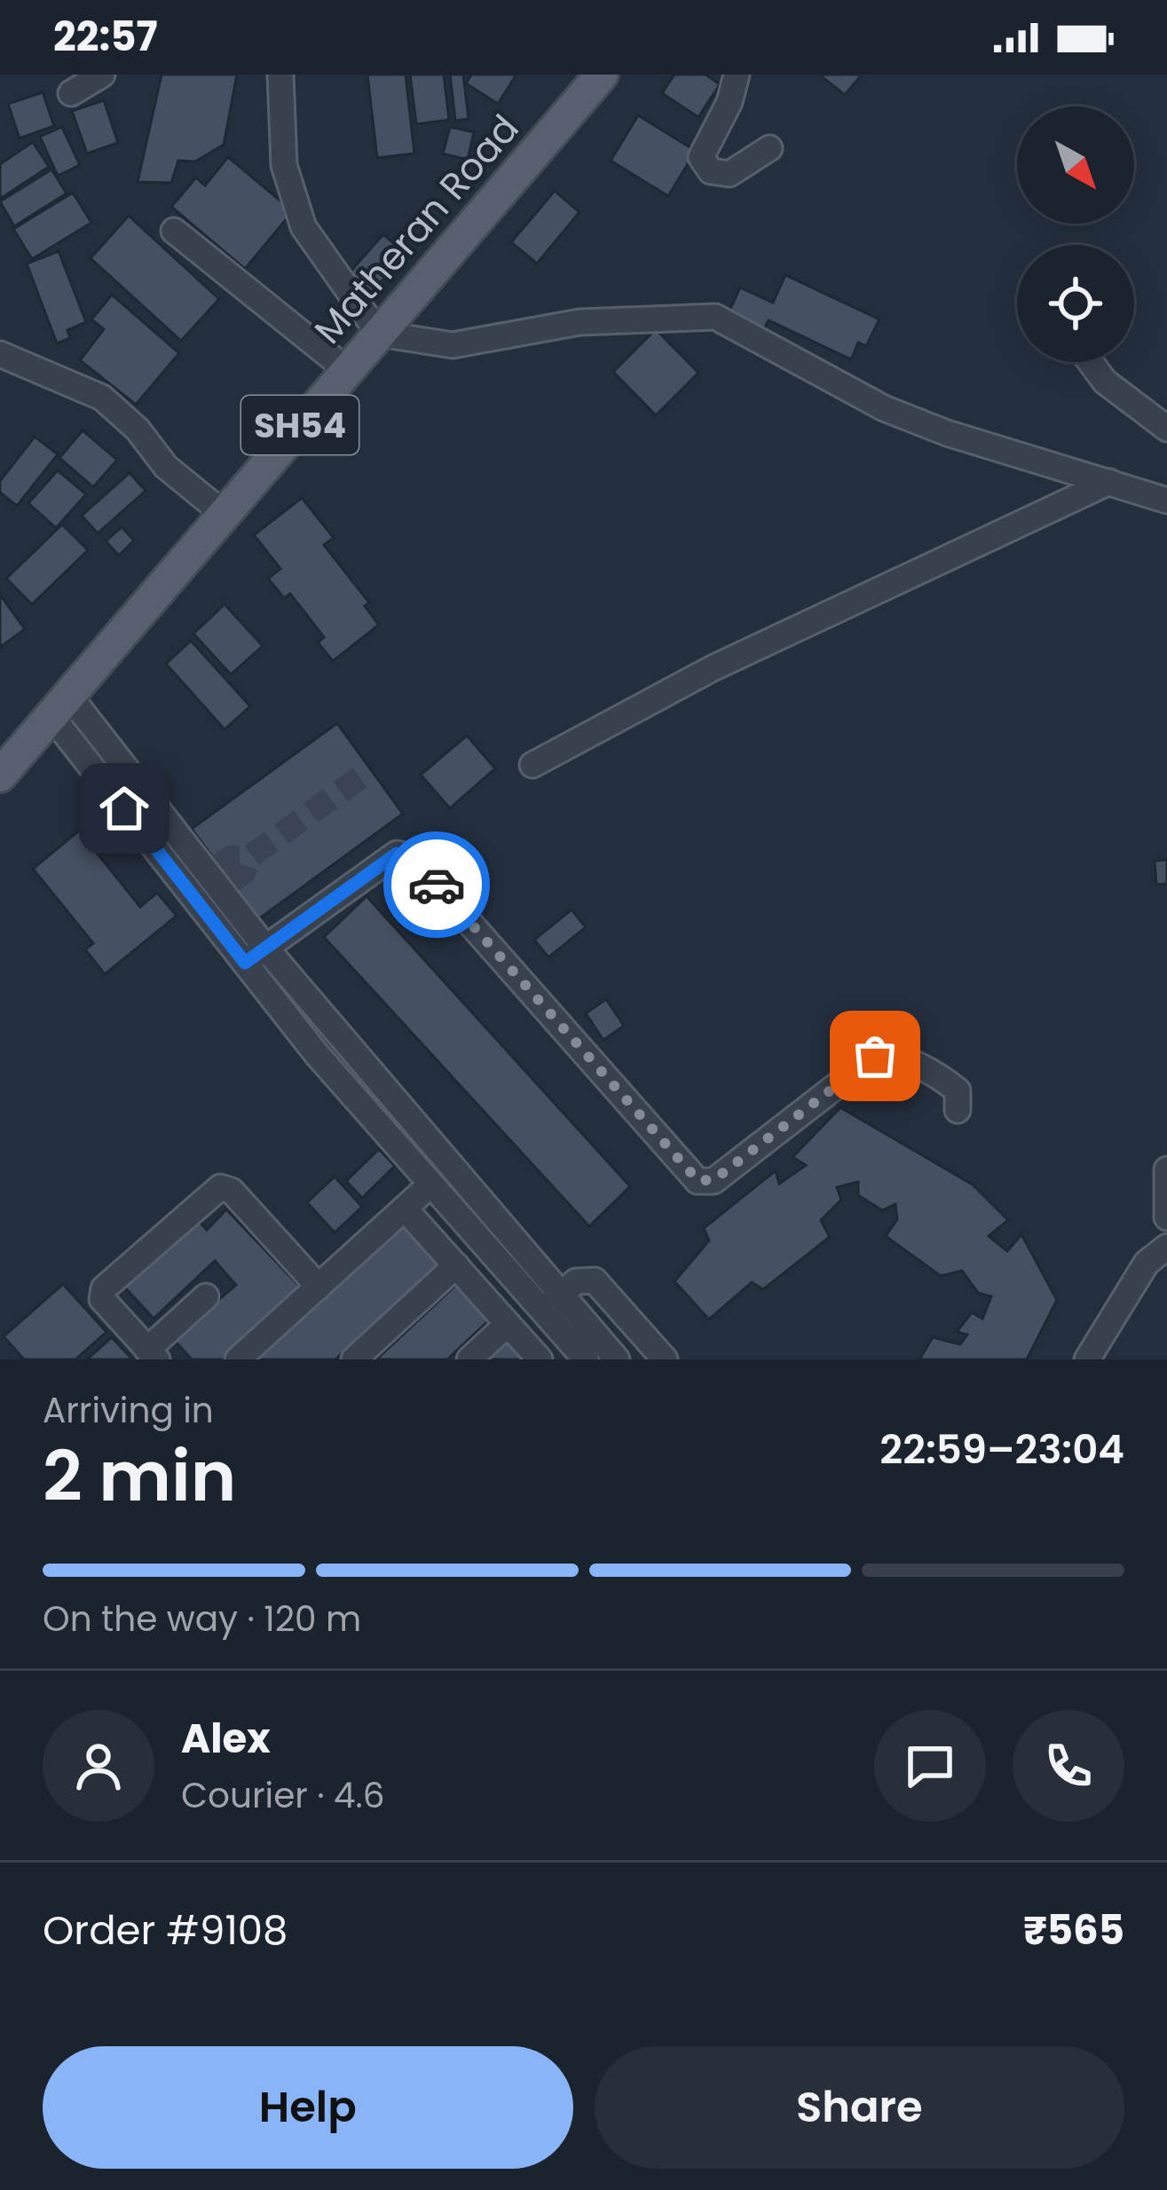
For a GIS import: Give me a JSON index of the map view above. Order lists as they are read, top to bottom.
{
  "streets": {
    "main road": ["Matheran Road", "SH54"]
  },
  "north": "bottom right",
  "page": {
    "status": "22:57",
    "heading": ["2 min", "Arriving in", "22:59–23:04"],
    "panel": [
      "Alex",
      "Courier · 4.6",
      "Order #9108",
      "₹565"
    ],
    "bar": "On the way · 120 m",
    "buttons": ["Help", "Share"]
  }
}
